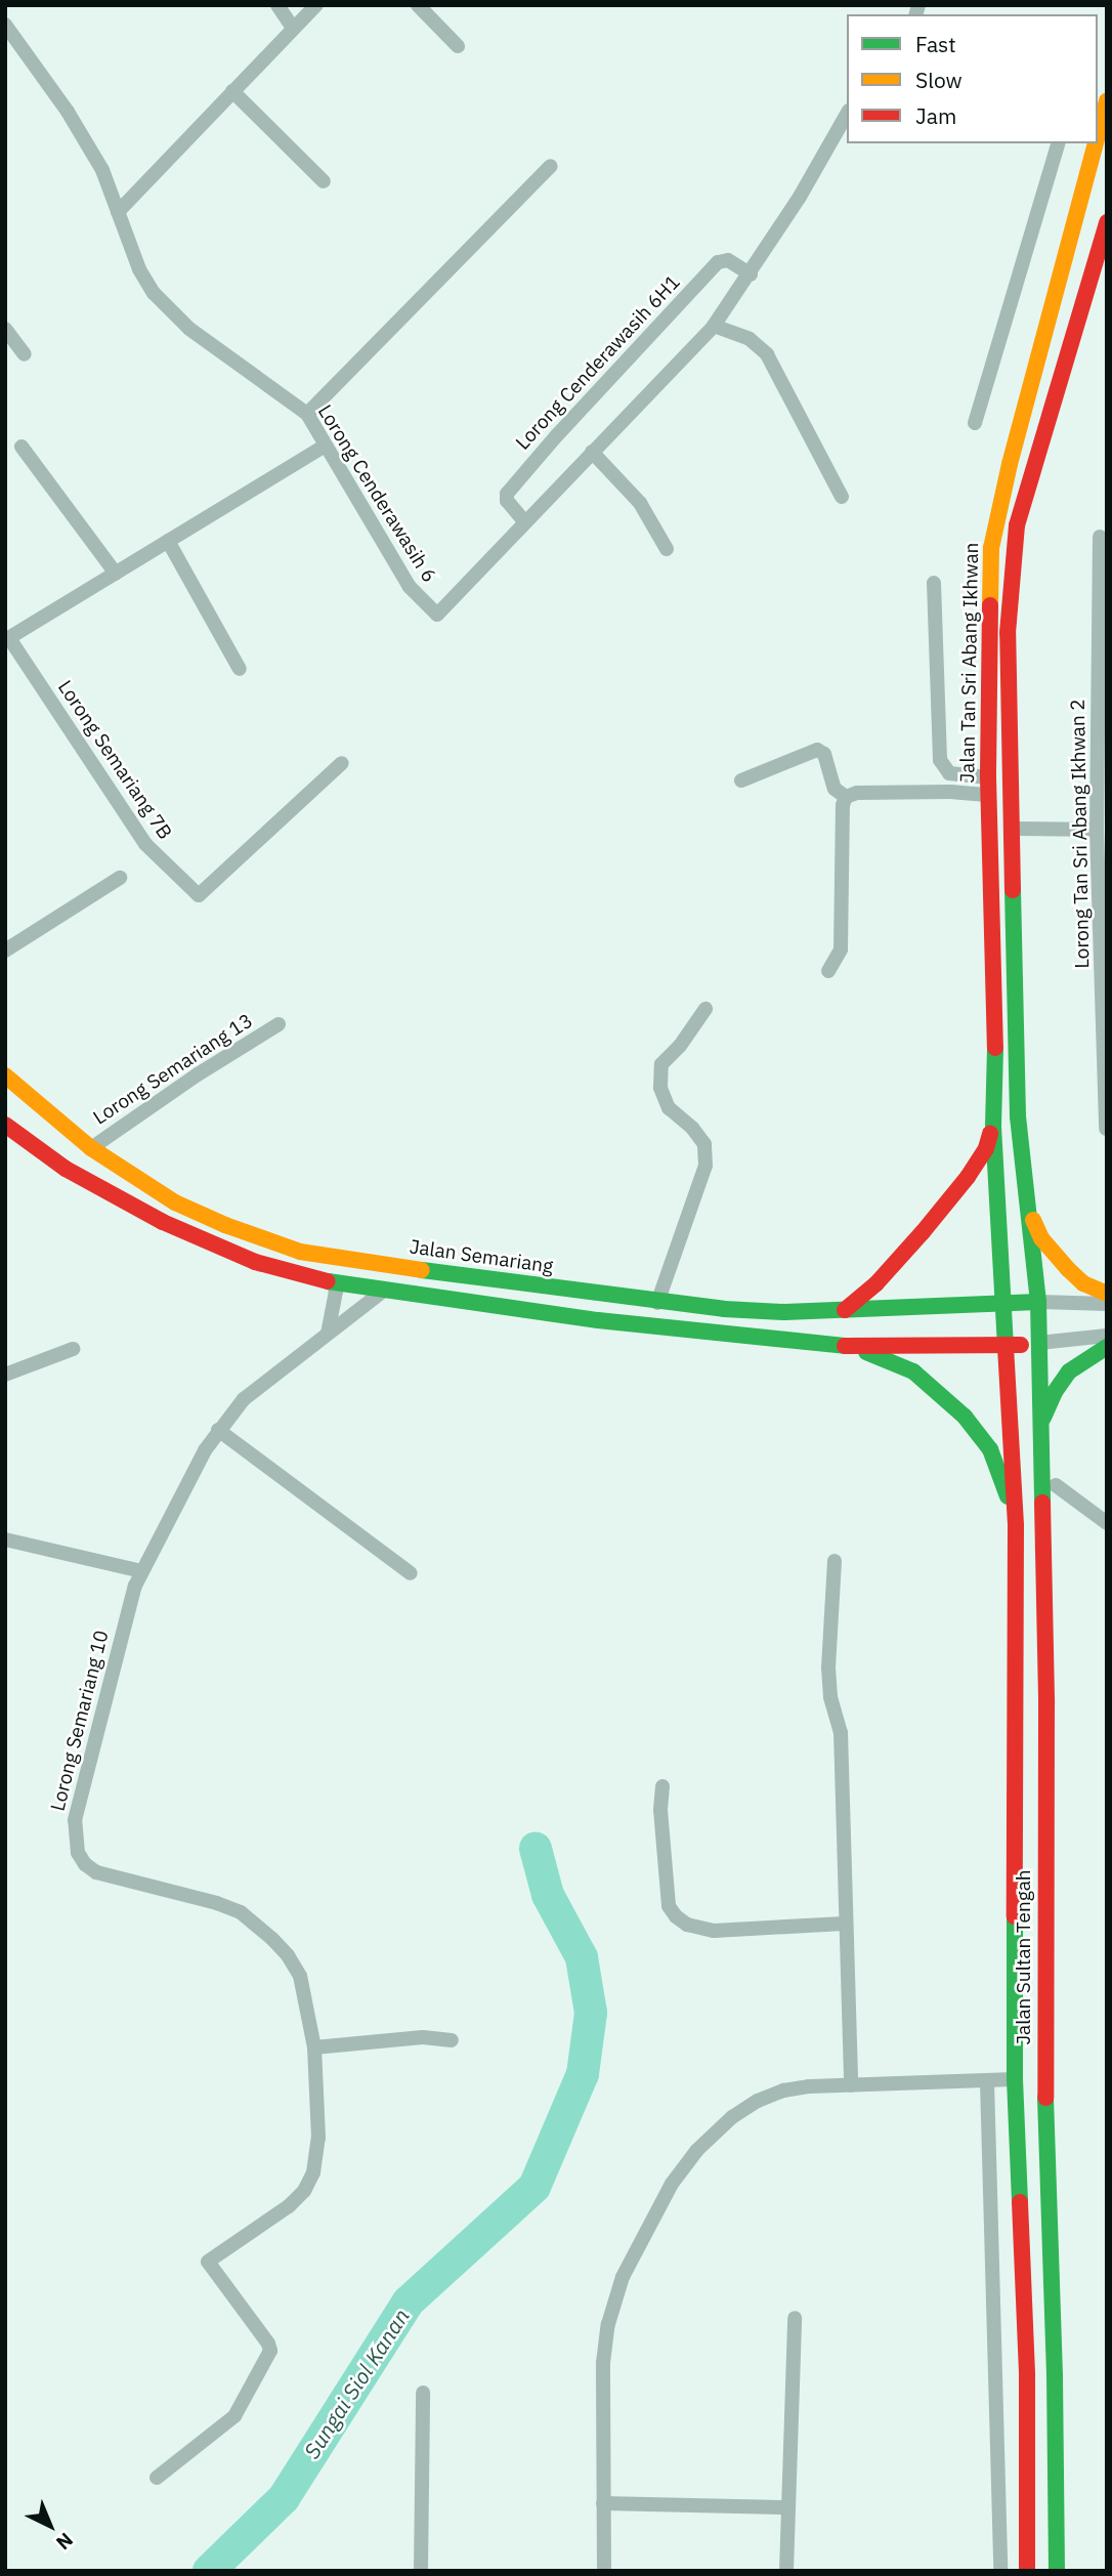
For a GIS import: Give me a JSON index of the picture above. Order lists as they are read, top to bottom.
{
  "streets": {
    "main road": ["Jalan Tan Sri Abang Ikhwan", "Jalan Semariang", "Jalan Sultan Tengah"],
    "street": [
      "Lorong Cenderawasih 6H1",
      "Lorong Cenderawasih 6",
      "Lorong Semariang 7B",
      "Lorong Tan Sri Abang Ikhwan 2",
      "Lorong Semariang 13",
      "Lorong Semariang 10"
    ]
  },
  "crossings": [
    ["Lorong Cenderawasih 6H1", "Lorong Cenderawasih 6"],
    ["Jalan Tan Sri Abang Ikhwan", "Jalan Sultan Tengah"],
    ["Lorong Semariang 13", "Jalan Semariang"],
    ["Jalan Semariang", "Jalan Sultan Tengah"]
  ],
  "water": ["Sungai Siol Kanan"],
  "legend": ["Fast", "Slow", "Jam"],
  "north": "bottom right"
}
